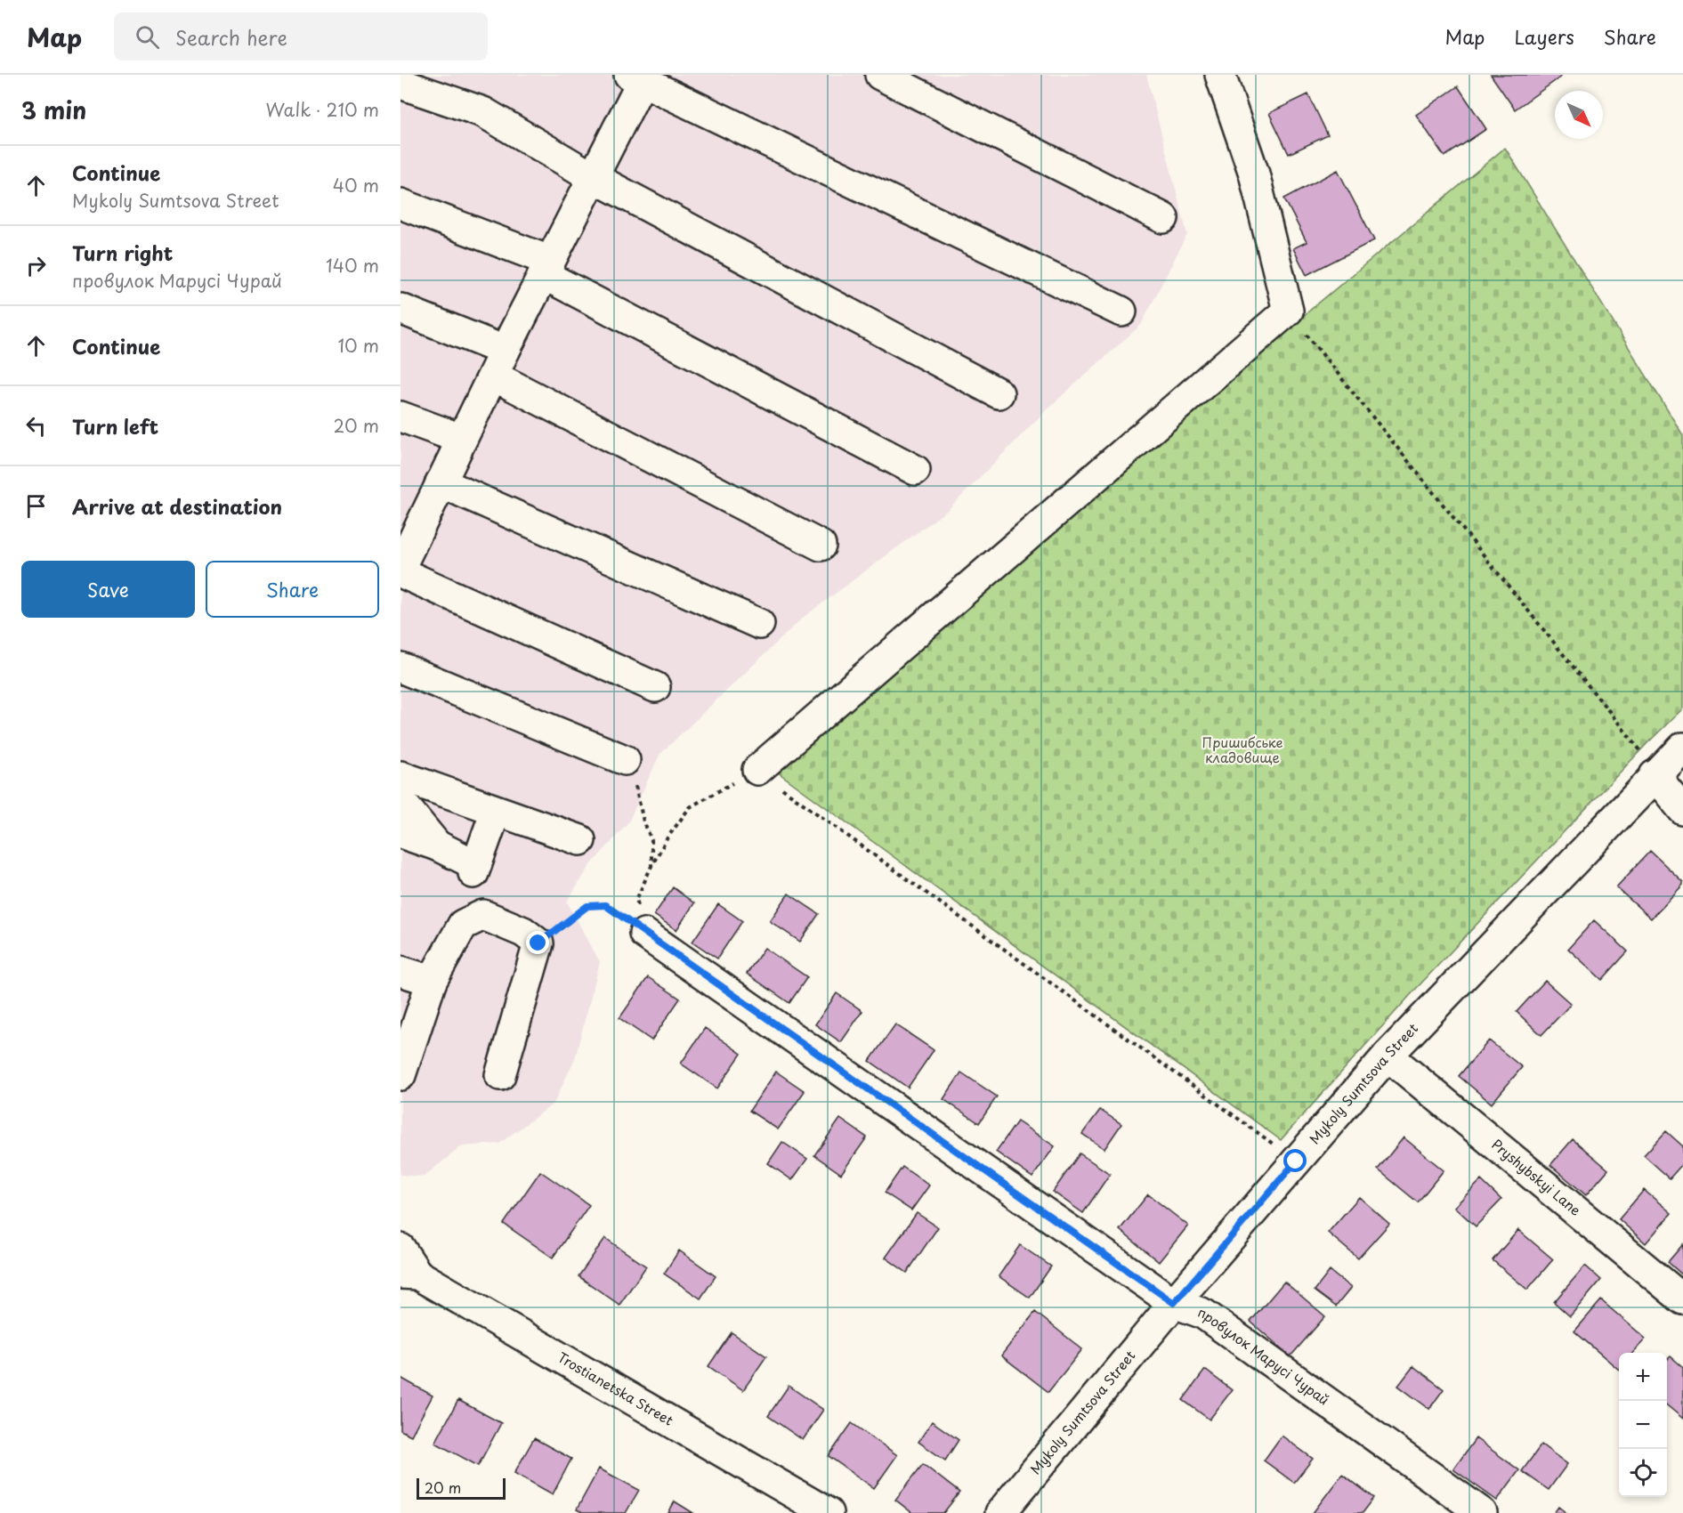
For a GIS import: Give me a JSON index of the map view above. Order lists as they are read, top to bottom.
{
  "streets": {
    "street": [
      "Mykoly Sumtsova Street",
      "Pryshybskyi Lane",
      "провулок Марусі Чурай",
      "Trostianetska Street"
    ]
  },
  "crossings": [
    ["Mykoly Sumtsova Street", "Pryshybskyi Lane"],
    ["Mykoly Sumtsova Street", "провулок Марусі Чурай"]
  ],
  "parks": ["Пришибське кладовище"],
  "scale_bar": "20 m",
  "north": "bottom right",
  "page": {
    "header": "Map",
    "search": "Search here",
    "nav": ["Map", "Layers", "Share"],
    "heading": ["3 min", "Walk · 210 m"],
    "list": [
      ["Continue", "Mykoly Sumtsova Street", "40 m"],
      ["Turn right", "провулок Марусі Чурай", "140 m"],
      ["Continue", "10 m"],
      ["Turn left", "20 m"],
      "Arrive at destination"
    ],
    "buttons": ["Save", "Share"],
    "map_buttons": ["+", "−"],
    "scale": "20 m"
  }
}
